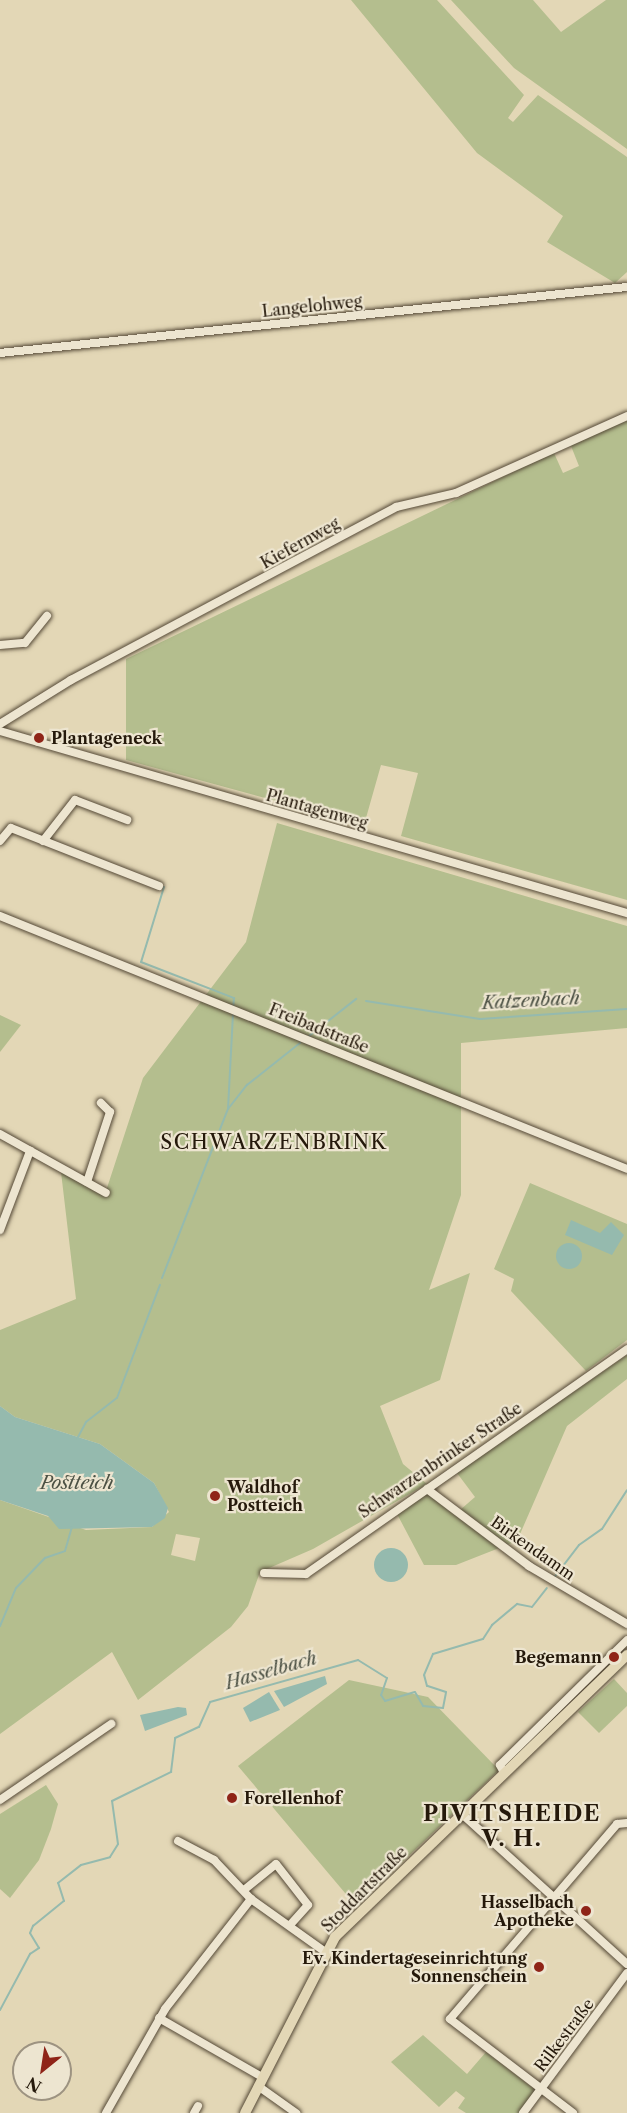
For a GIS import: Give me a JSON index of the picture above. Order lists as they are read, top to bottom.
{
  "streets": {
    "main road": ["Stoddartstraße"],
    "street": [
      "Langelohweg",
      "Kiefernweg",
      "Plantagenweg",
      "Freibadstraße",
      "Schwarzenbrinker Straße",
      "Birkendamm",
      "Rilkestraße"
    ]
  },
  "crossings": [
    ["Schwarzenbrinker Straße", "Birkendamm"]
  ],
  "districts": ["SCHWARZENBRINK", "PIVITSHEIDE V. H."],
  "water": ["Katzenbach", "Postteich", "Hasselbach"],
  "places": [
    "Plantageneck",
    "Waldhof Postteich",
    "Begemann",
    "Forellenhof",
    "Hasselbach Apotheke",
    "Ev. Kindertageseinrichtung Sonnenschein"
  ],
  "north": "bottom left"
}
